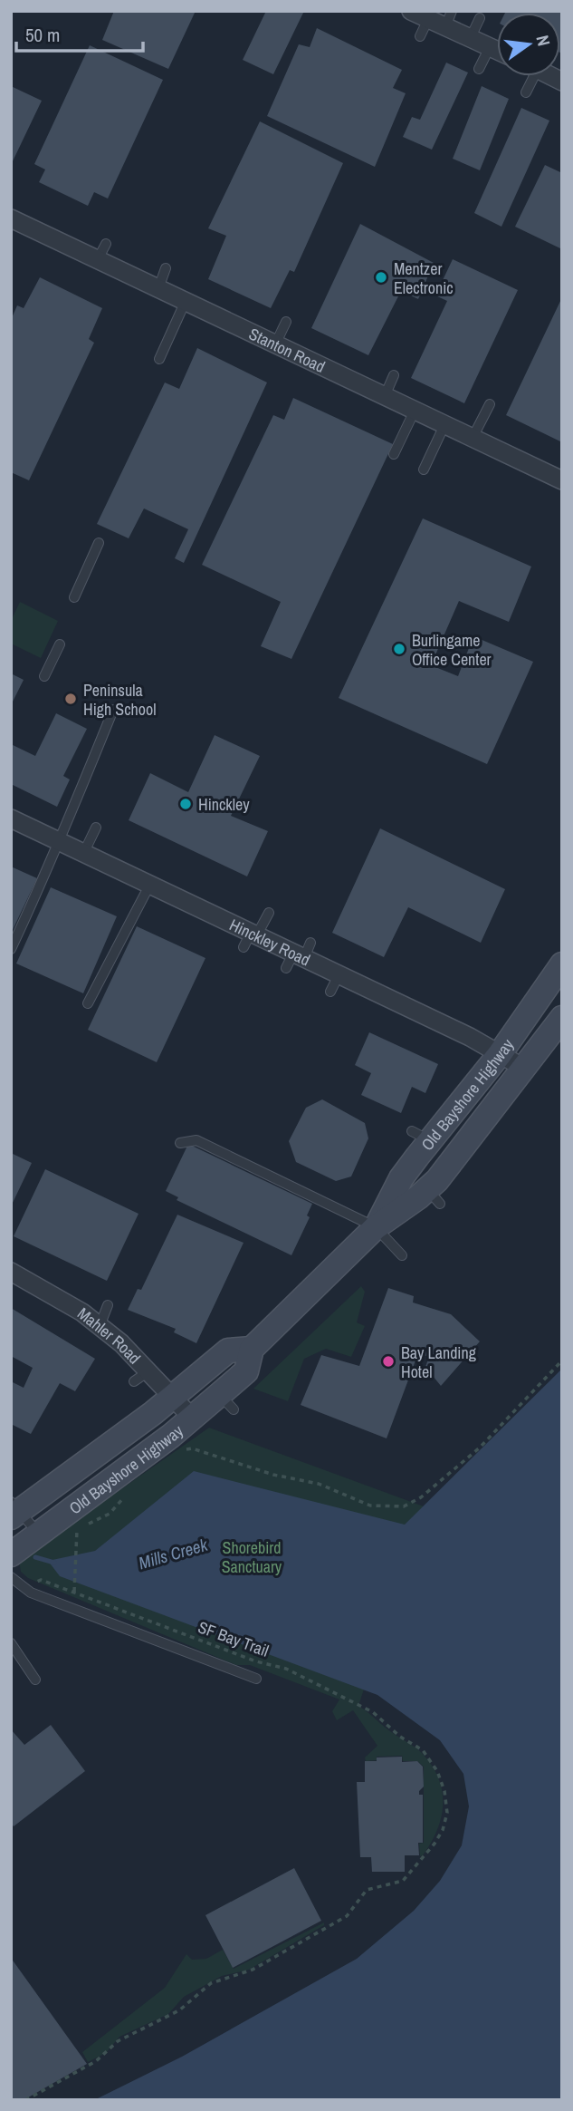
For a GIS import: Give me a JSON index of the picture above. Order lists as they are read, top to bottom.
{
  "streets": {
    "main road": ["Old Bayshore Highway"],
    "street": ["Stanton Road", "Hinckley Road", "Mahler Road"],
    "path": ["SF Bay Trail"]
  },
  "crossings": [
    ["Hinckley Road", "Old Bayshore Highway"],
    ["Old Bayshore Highway", "Mahler Road"]
  ],
  "water": ["Mills Creek"],
  "parks": ["Shorebird Sanctuary"],
  "places": [
    "Mentzer Electronic",
    "Burlingame Office Center",
    "Peninsula High School",
    "Hinckley",
    "Bay Landing Hotel"
  ],
  "scale_bar": "50 m",
  "north": "right"
}
